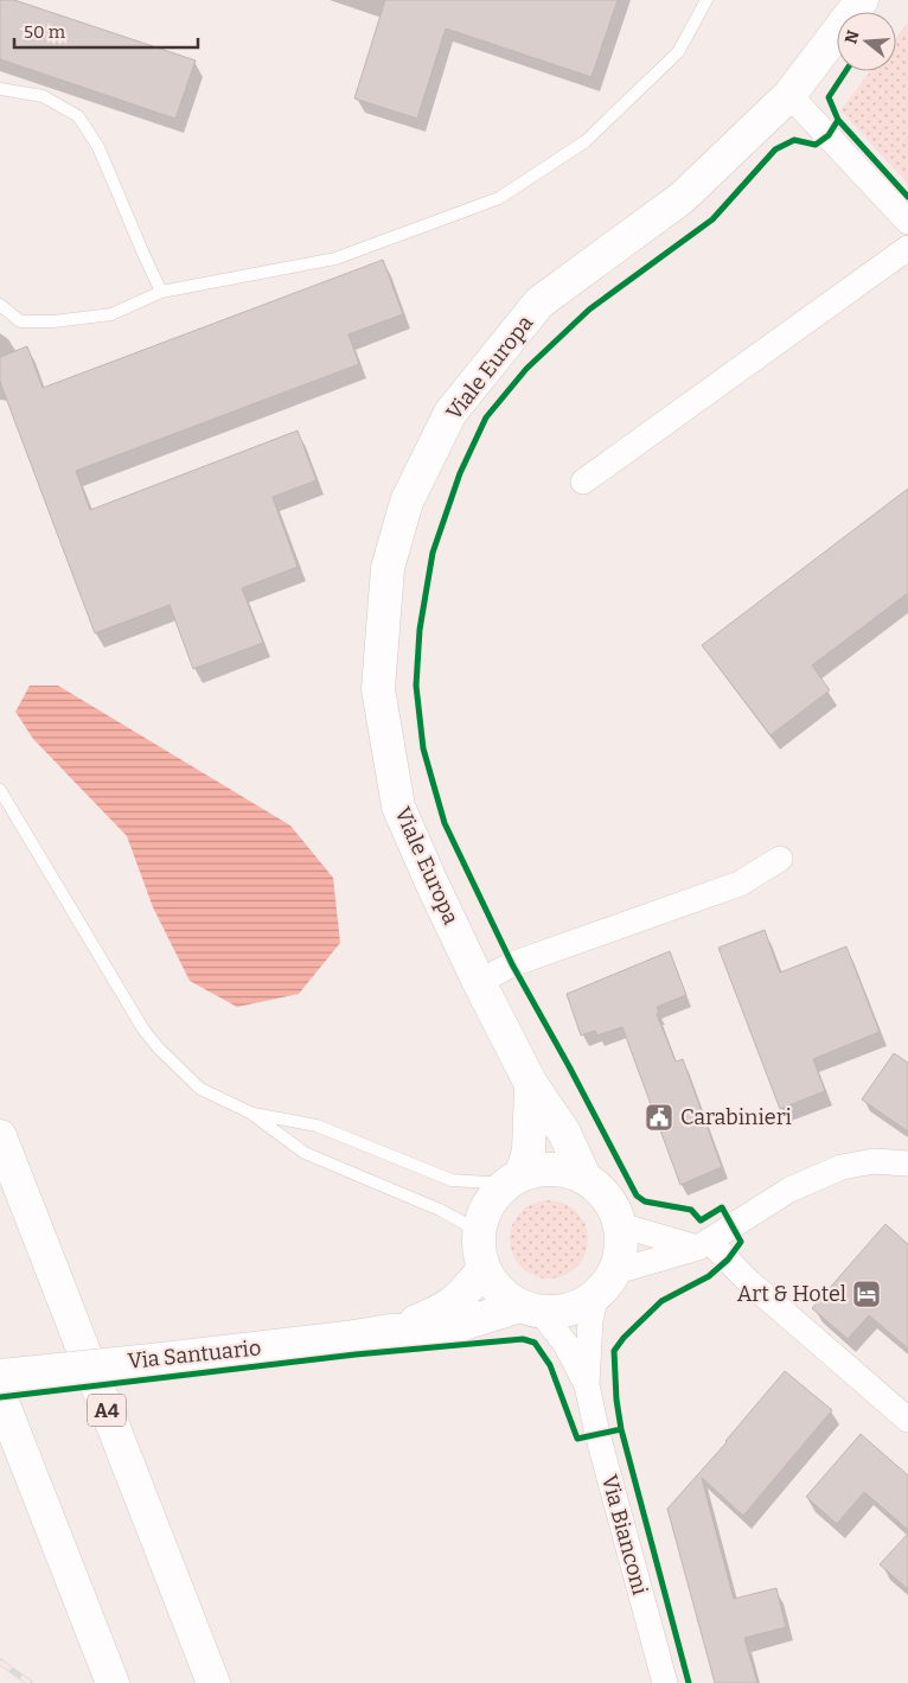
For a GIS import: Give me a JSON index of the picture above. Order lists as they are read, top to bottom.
{
  "streets": {
    "main road": ["Viale Europa", "Via Santuario", "A4"],
    "street": ["Via Bianconi"]
  },
  "crossings": [
    ["Viale Europa", "Via Santuario"],
    ["Viale Europa", "Via Bianconi"],
    ["Via Santuario", "Via Bianconi"]
  ],
  "places": {
    "public building": ["Carabinieri"],
    "hotel": ["Art & Hotel"]
  },
  "scale_bar": "50 m",
  "north": "left"
}
